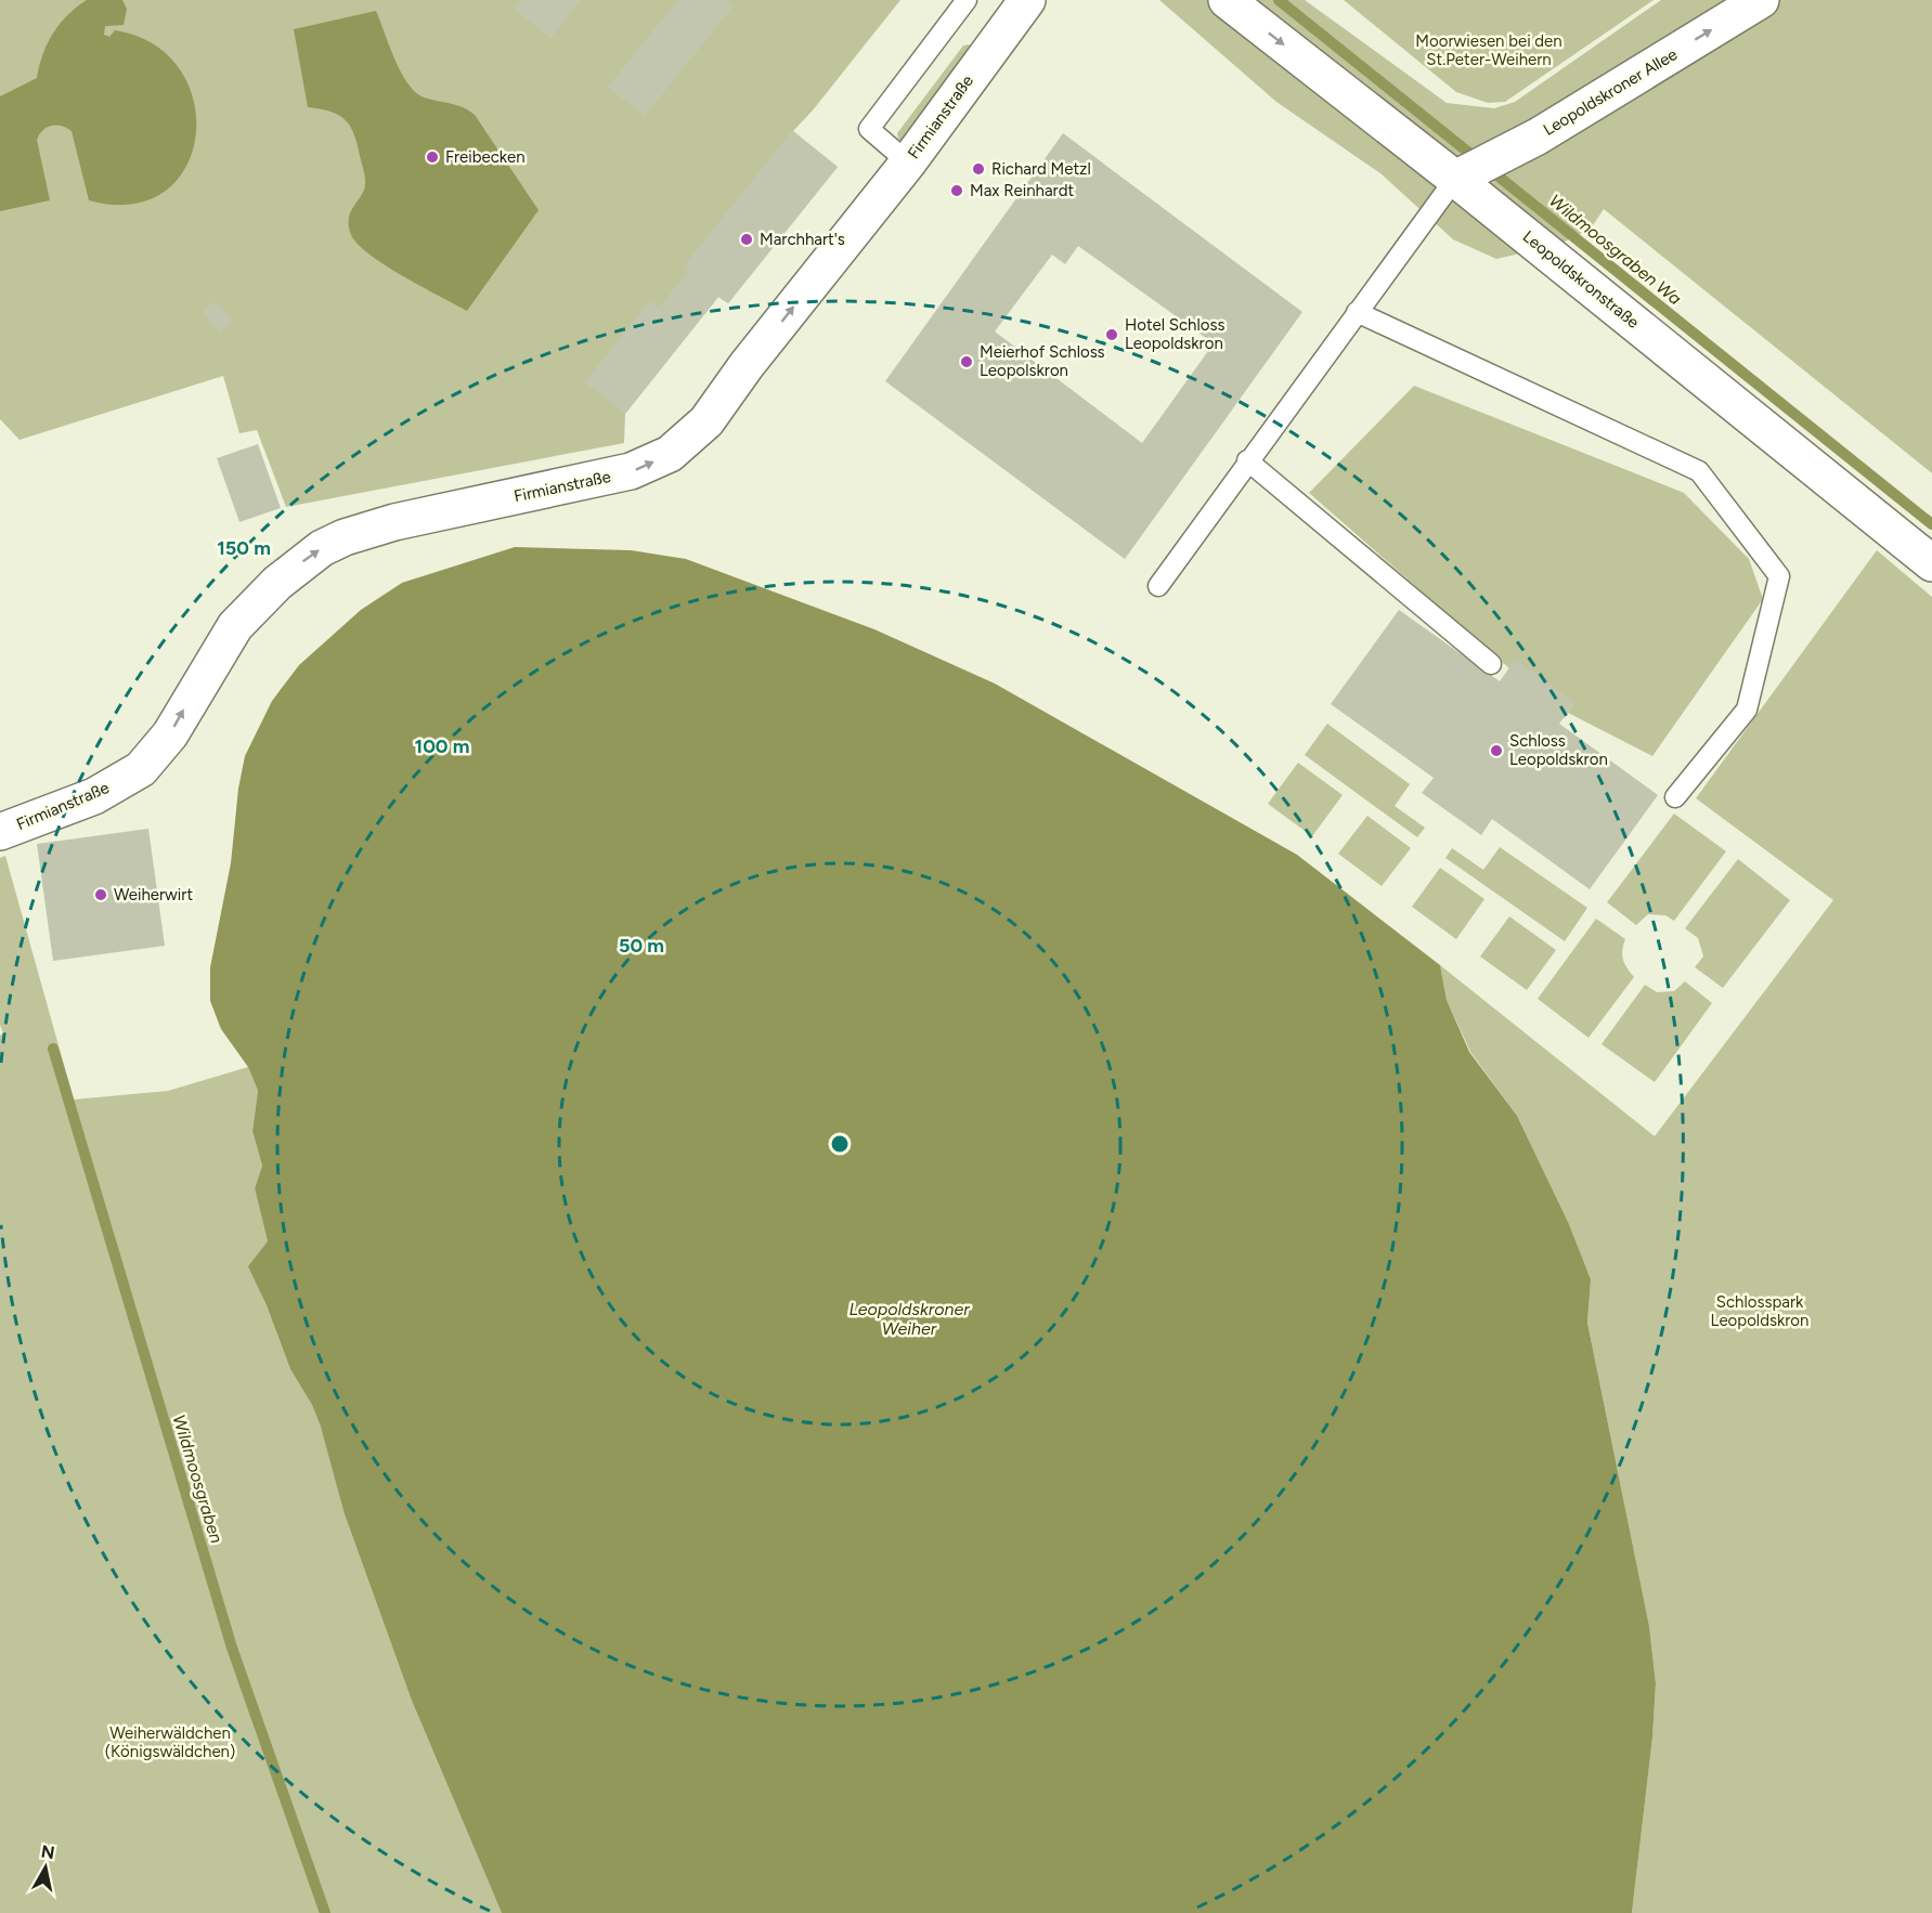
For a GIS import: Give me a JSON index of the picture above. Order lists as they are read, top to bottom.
{
  "streets": {
    "street": ["Leopoldskroner Allee", "Firmianstraße", "Leopoldskronstraße"]
  },
  "crossings": [
    ["Leopoldskroner Allee", "Leopoldskronstraße"]
  ],
  "one_way": ["Leopoldskroner Allee", "Firmianstraße"],
  "water": ["Wildmoosgraben Wa", "Leopoldskroner Weiher", "Wildmoosgraben"],
  "parks": ["Moorwiesen bei den St.Peter-Weihern", "Schlosspark Leopoldskron", "Weiherwäldchen (Königswäldchen)"],
  "places": [
    "Freibecken",
    "Richard Metzl",
    "Max Reinhardt",
    "Marchhart's",
    "Hotel Schloss Leopoldskron",
    "Meierhof Schloss Leopolskron",
    "Schloss Leopoldskron",
    "Weiherwirt"
  ],
  "north": "top",
  "rings": ["150 m", "100 m", "50 m"]
}
